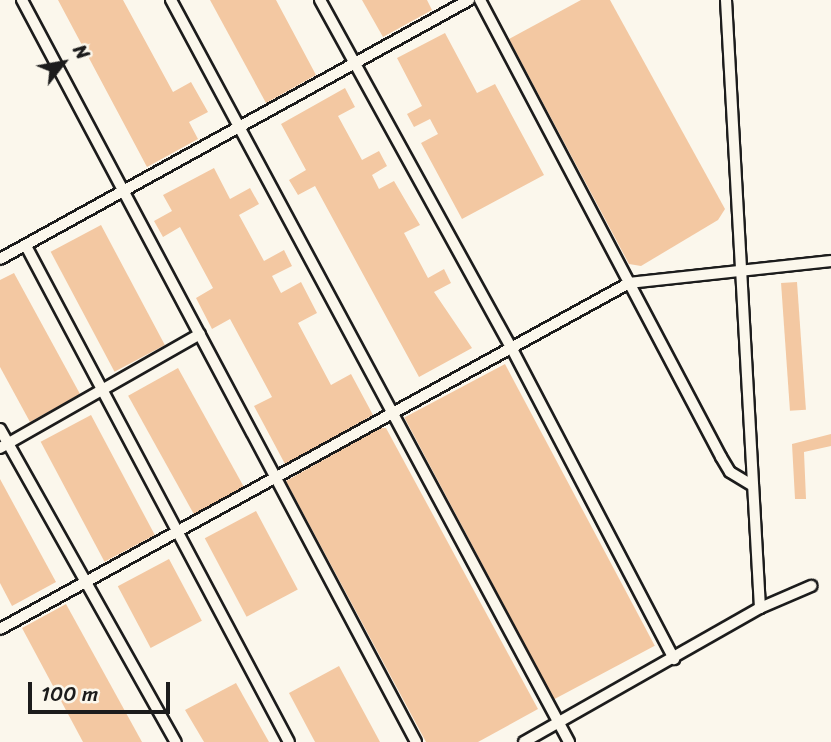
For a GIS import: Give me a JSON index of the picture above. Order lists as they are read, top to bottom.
{
  "scale_bar": "100 m",
  "north": "top right"
}
